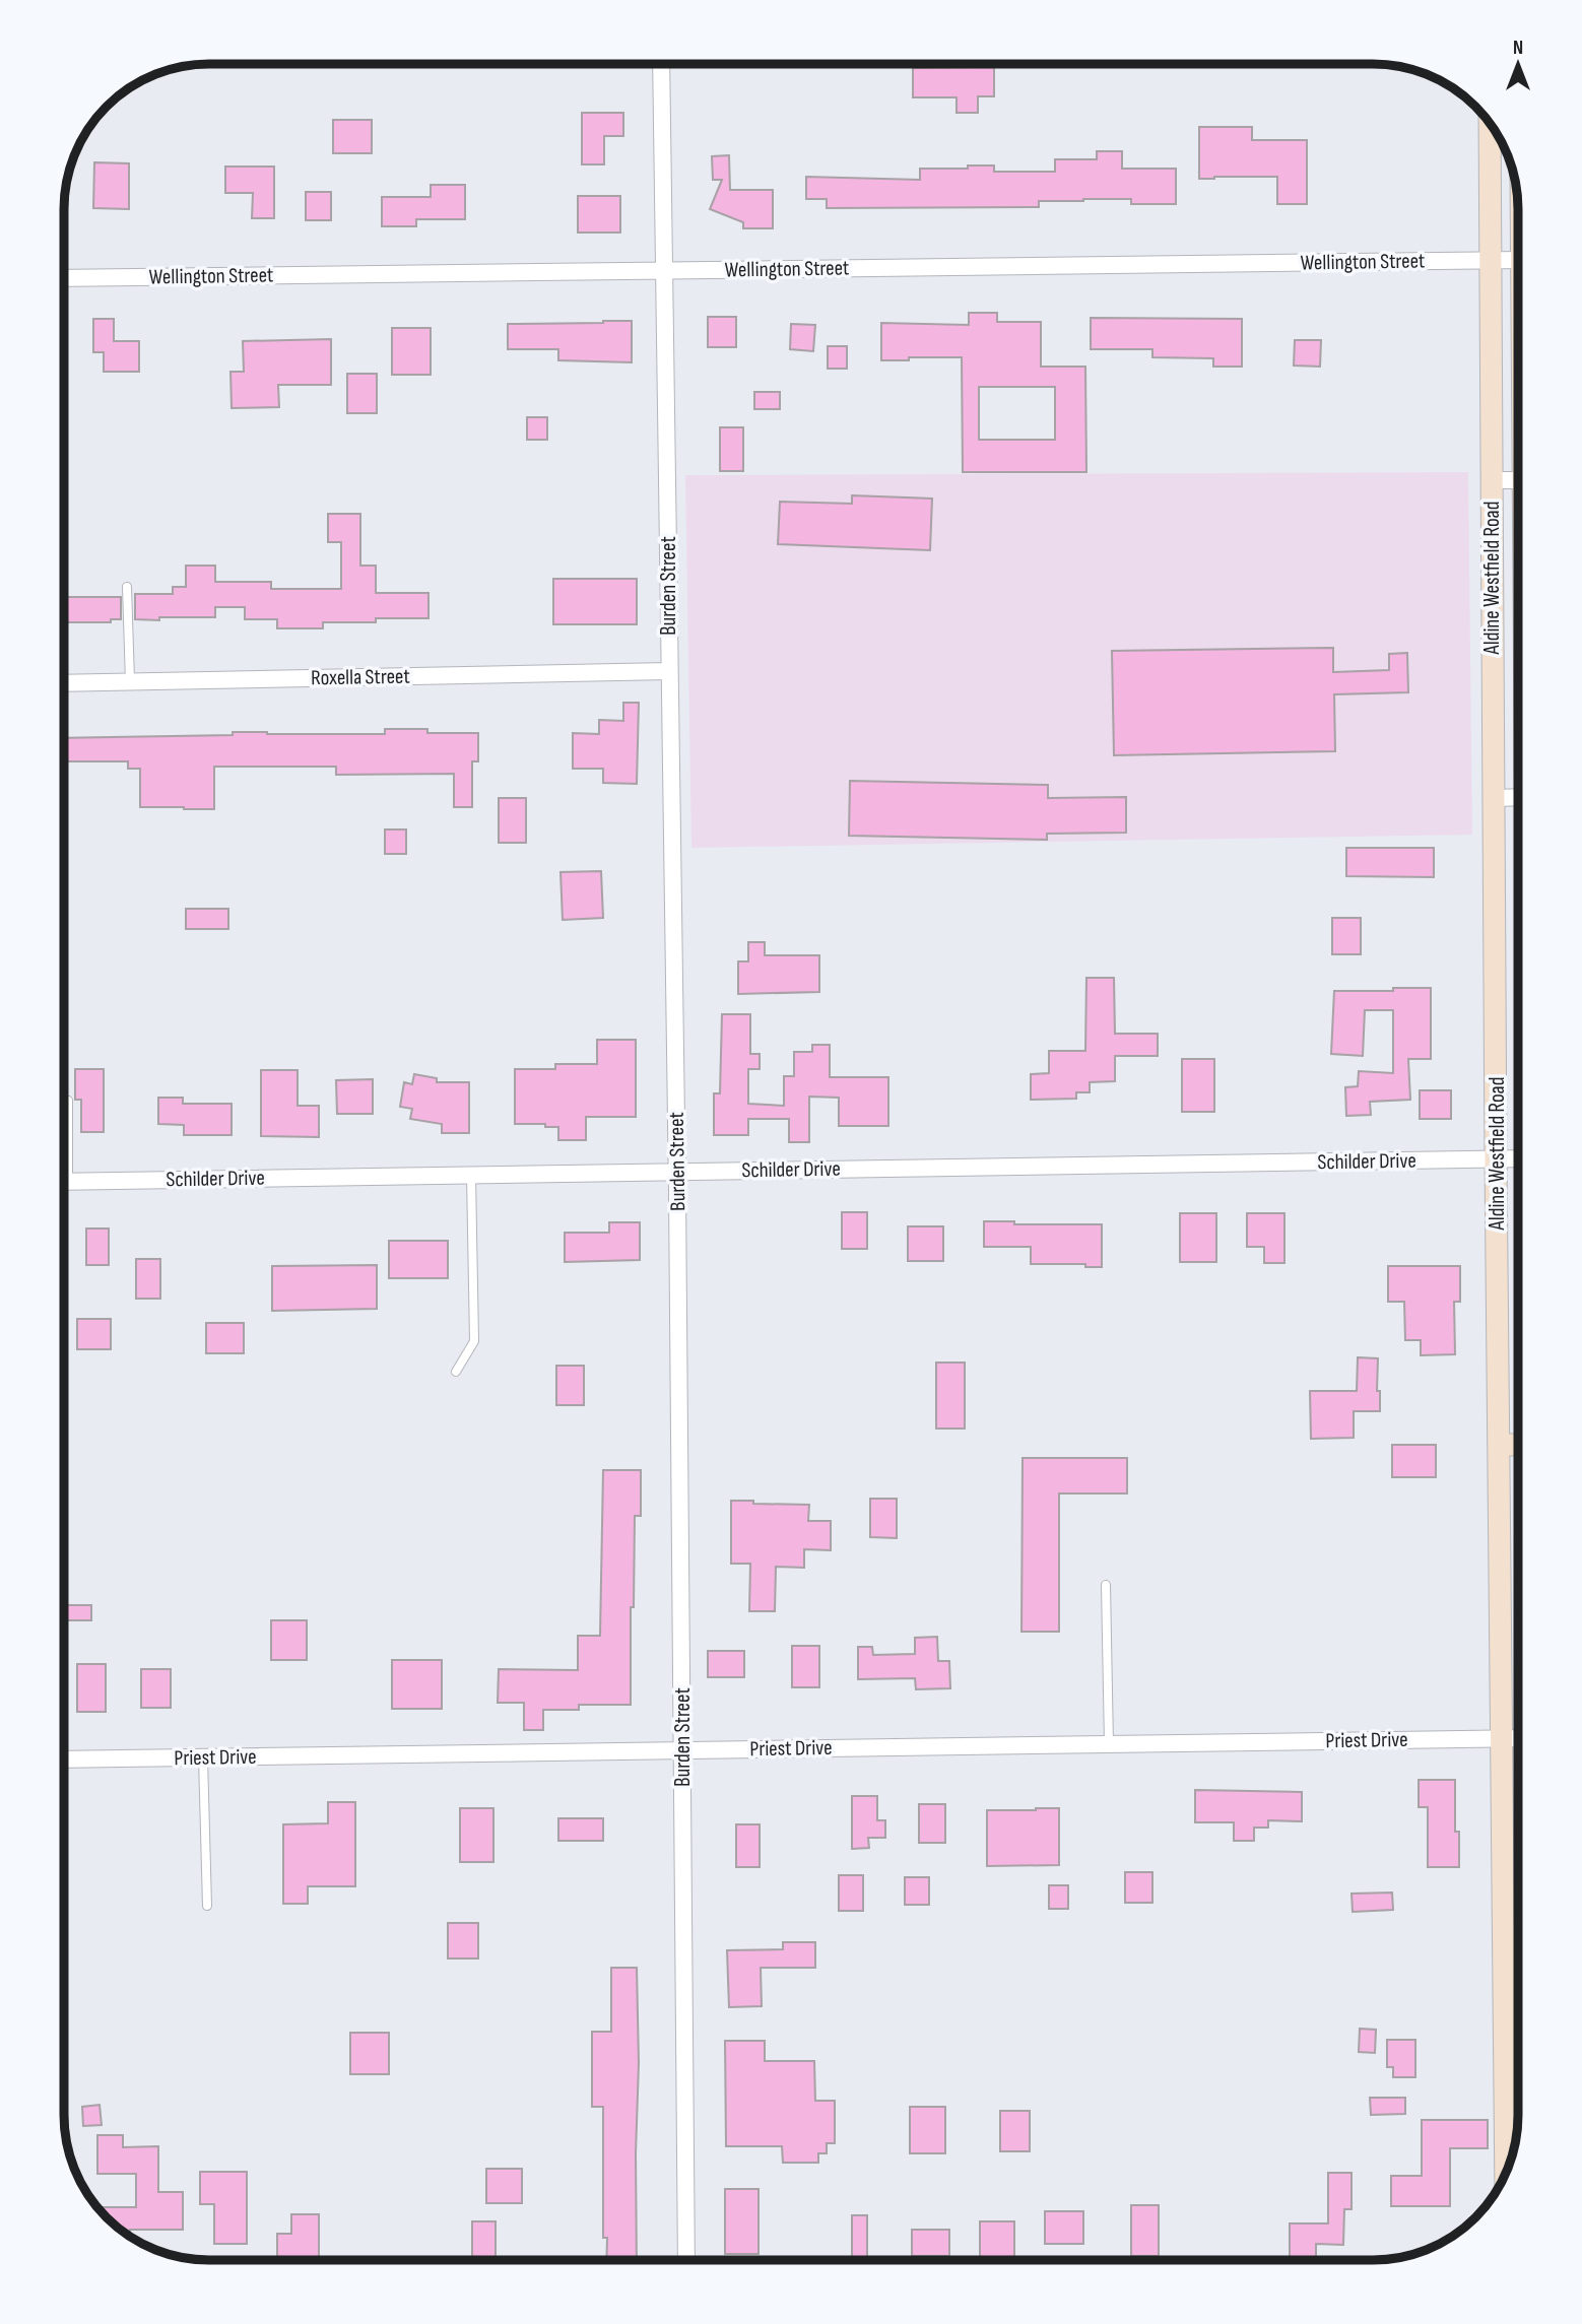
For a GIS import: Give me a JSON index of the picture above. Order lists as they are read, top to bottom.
{
  "streets": {
    "main road": ["Aldine Westfield Road"],
    "street": [
      "Wellington Street",
      "Burden Street",
      "Roxella Street",
      "Schilder Drive",
      "Priest Drive"
    ]
  },
  "crossings": [
    ["Wellington Street", "Aldine Westfield Road"],
    ["Wellington Street", "Burden Street"],
    ["Aldine Westfield Road", "Schilder Drive"],
    ["Aldine Westfield Road", "Priest Drive"],
    ["Burden Street", "Roxella Street"],
    ["Burden Street", "Schilder Drive"],
    ["Burden Street", "Priest Drive"]
  ],
  "north": "top"
}
